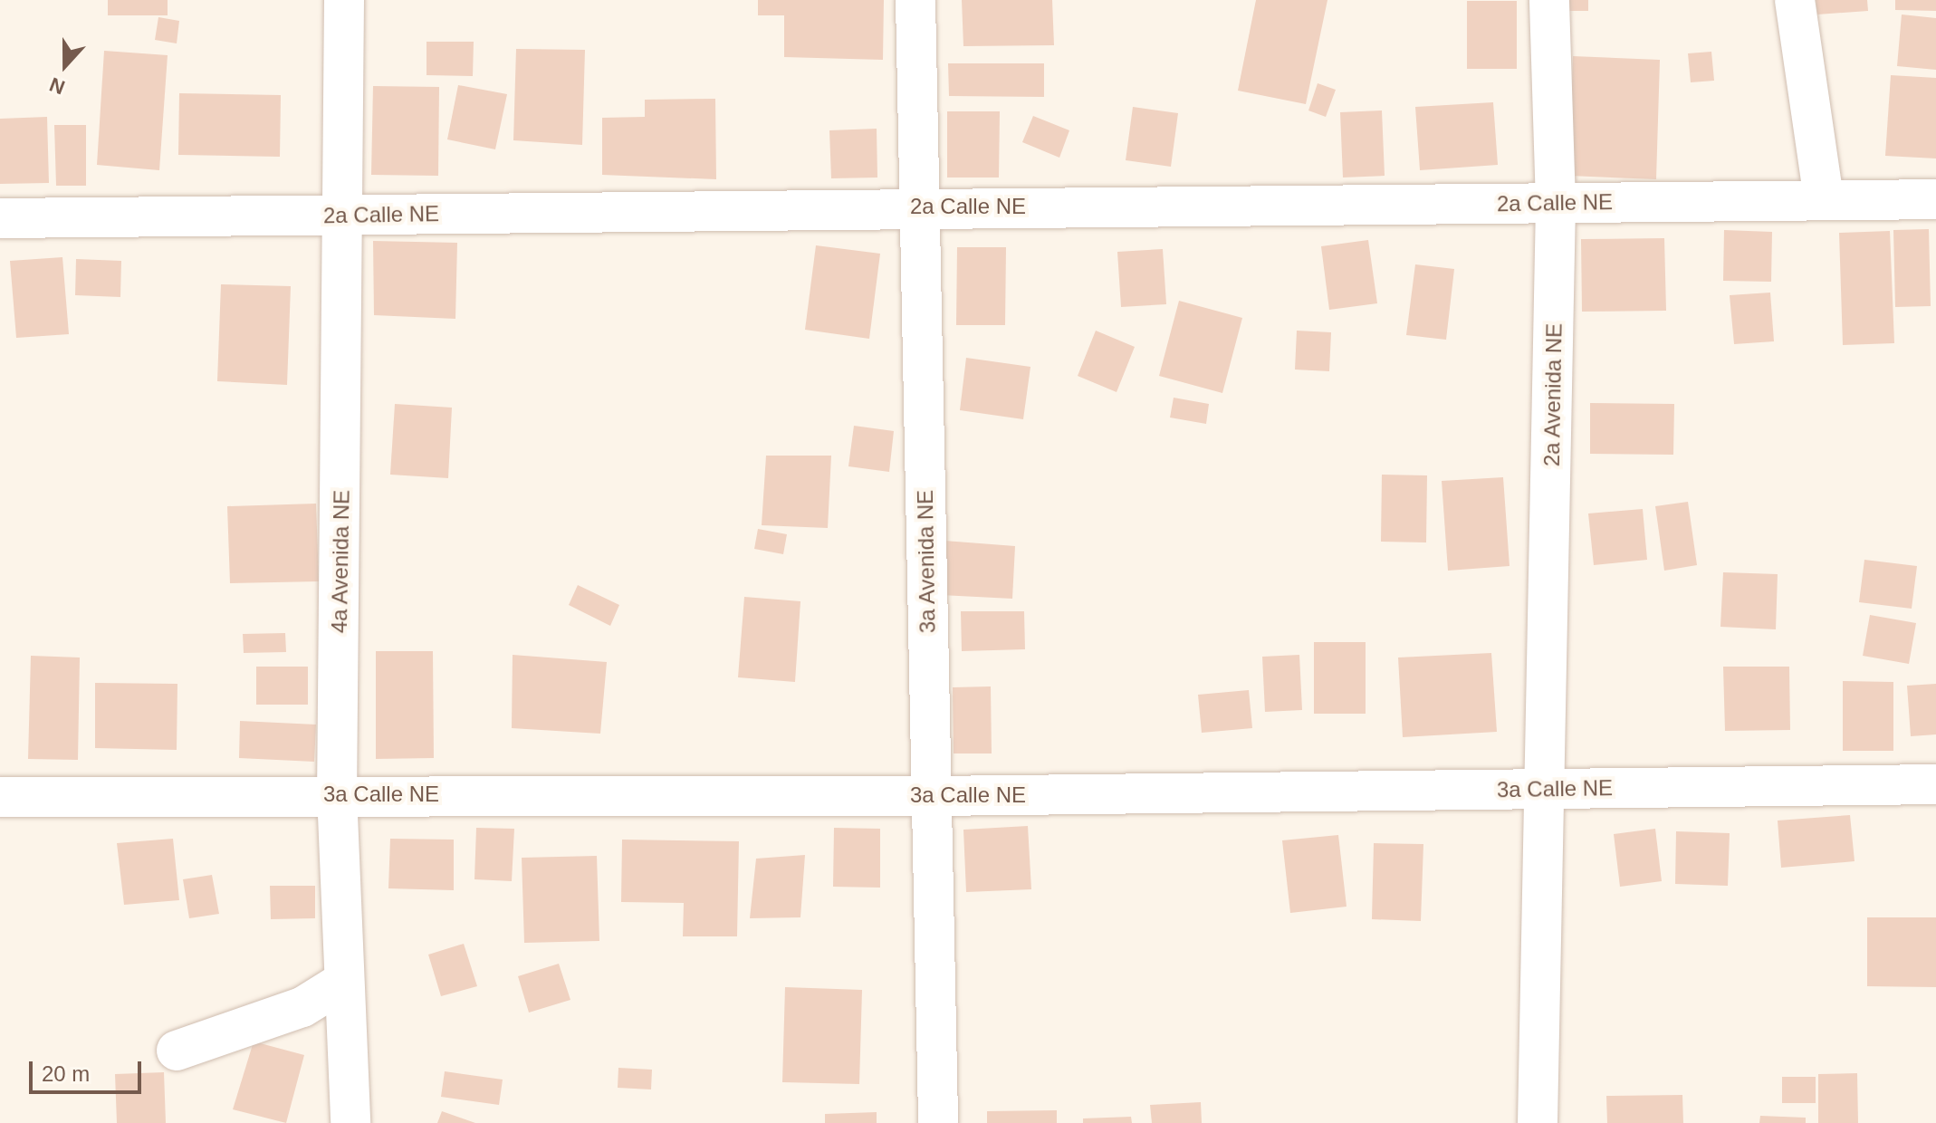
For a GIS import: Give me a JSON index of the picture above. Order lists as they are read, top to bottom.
{
  "streets": {
    "street": [
      "2a Calle NE",
      "2a Avenida NE",
      "4a Avenida NE",
      "3a Avenida NE",
      "3a Calle NE"
    ]
  },
  "crossings": [
    ["2a Calle NE", "2a Avenida NE"],
    ["2a Calle NE", "4a Avenida NE"],
    ["2a Calle NE", "3a Avenida NE"],
    ["2a Avenida NE", "3a Calle NE"],
    ["4a Avenida NE", "3a Calle NE"],
    ["3a Avenida NE", "3a Calle NE"]
  ],
  "scale_bar": "20 m",
  "north": "bottom"
}
